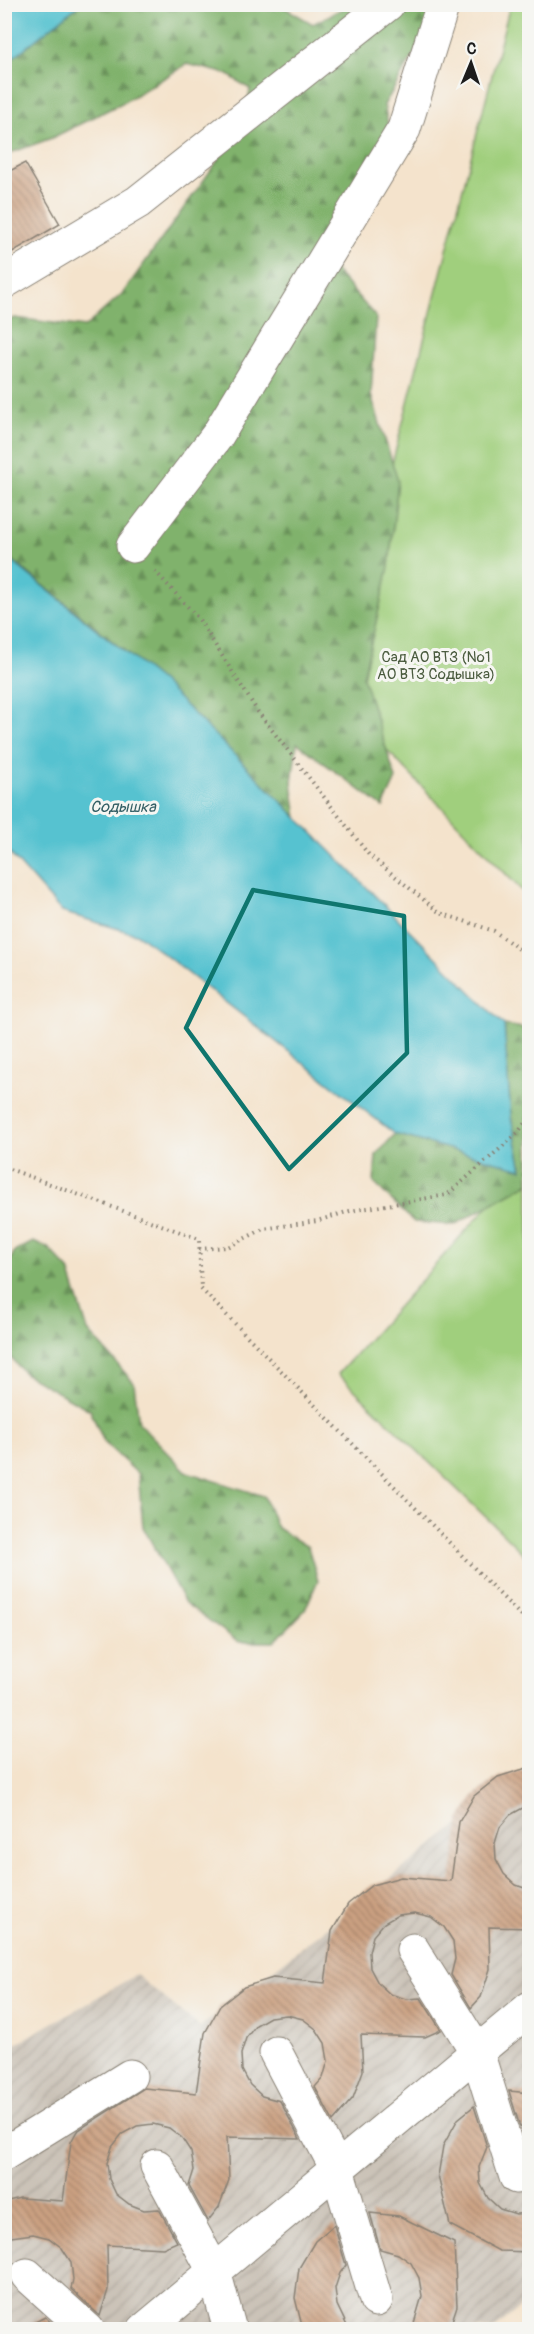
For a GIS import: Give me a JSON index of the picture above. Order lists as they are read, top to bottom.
{
  "water": ["Содышка"],
  "parks": ["Сад АО ВТЗ (№1 АО ВТЗ Содышка)"],
  "north": "top"
}
